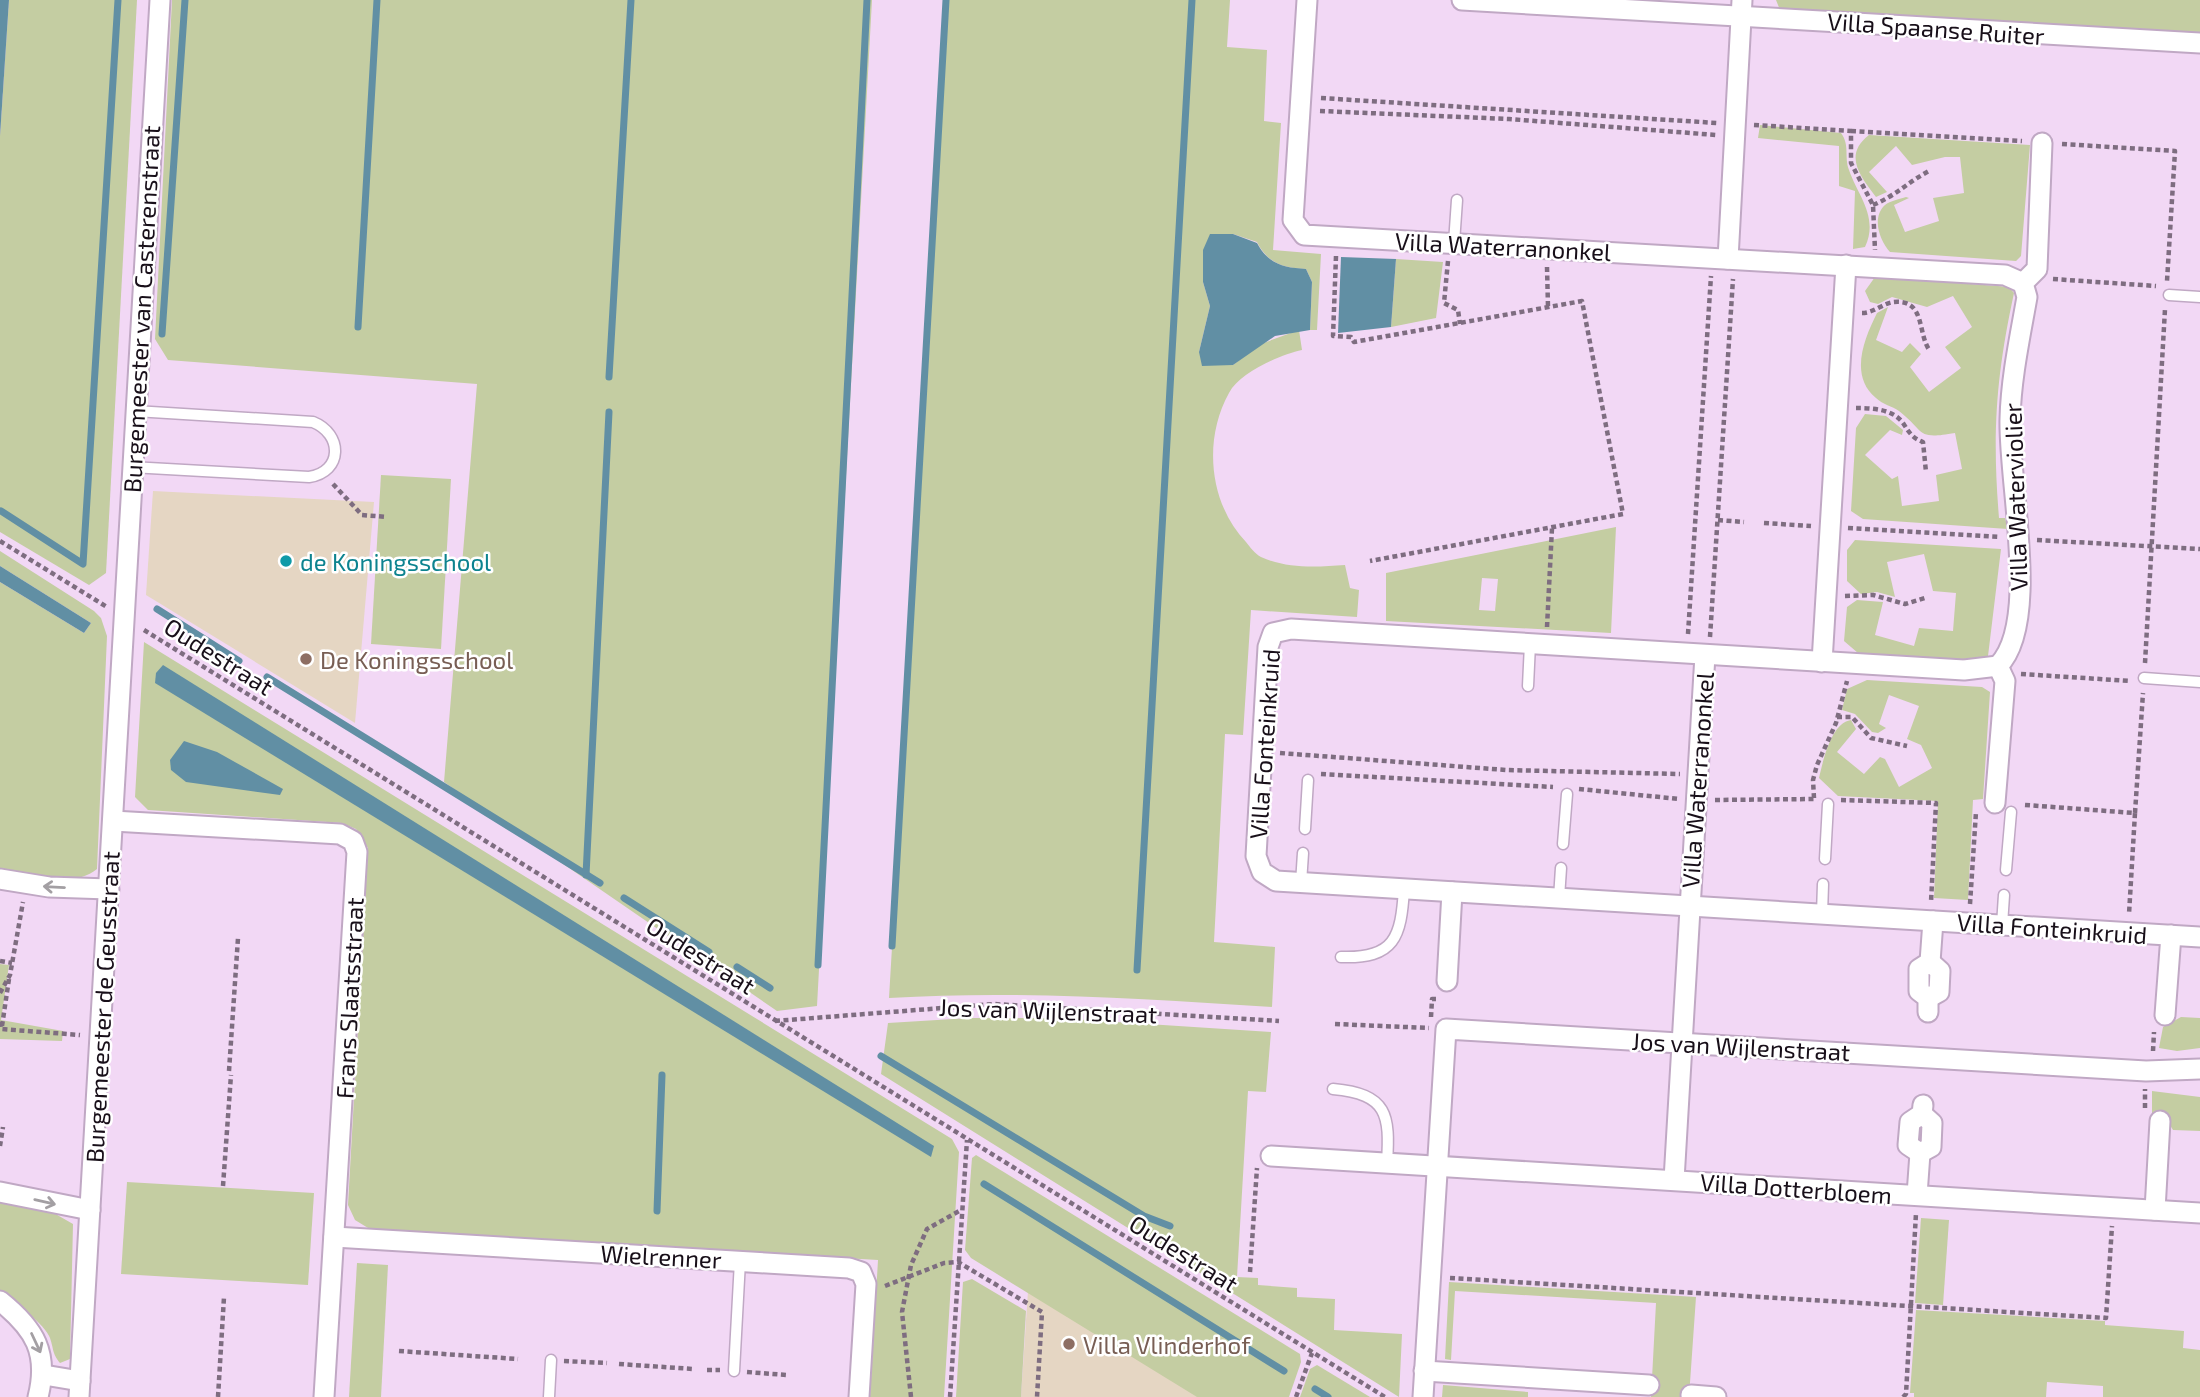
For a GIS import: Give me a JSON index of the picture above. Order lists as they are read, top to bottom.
{
  "streets": {
    "street": [
      "Villa Spaanse Ruiter",
      "Villa Waterranonkel",
      "Burgemeester van Casterenstraat",
      "Villa Waterviolier",
      "Villa Fonteinkruid",
      "Frans Slaatsstraat",
      "Burgemeester de Geusstraat",
      "Jos van Wijlenstraat",
      "Villa Dotterbloem",
      "Wielrenner"
    ],
    "path": ["Oudestraat"]
  },
  "crossings": [
    ["Villa Waterranonkel", "Villa Fonteinkruid"],
    ["Burgemeester van Casterenstraat", "Oudestraat"],
    ["Burgemeester van Casterenstraat", "Burgemeester de Geusstraat"],
    ["Oudestraat", "Burgemeester de Geusstraat"],
    ["Oudestraat", "Jos van Wijlenstraat"],
    ["Frans Slaatsstraat", "Burgemeester de Geusstraat"],
    ["Frans Slaatsstraat", "Wielrenner"],
    ["Jos van Wijlenstraat", "Villa Dotterbloem"]
  ],
  "places": ["de Koningsschool", "De Koningsschool", "Villa Vlinderhof"]
}
